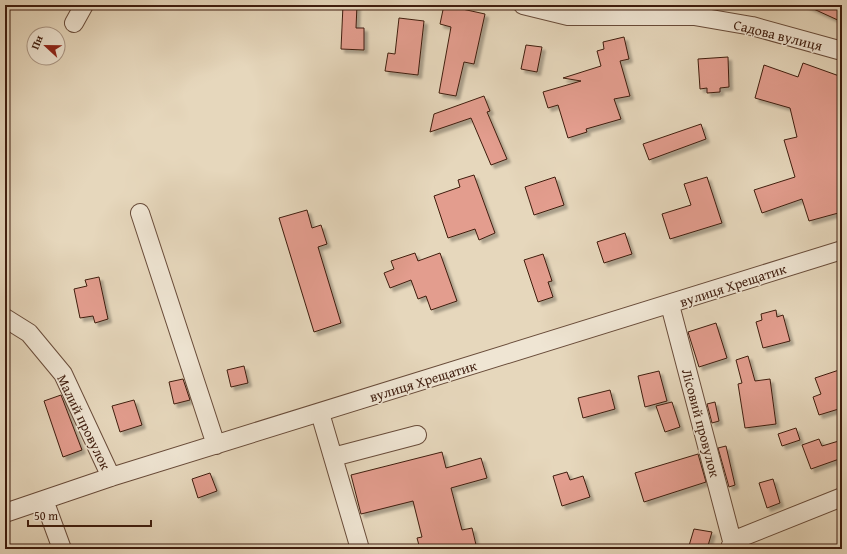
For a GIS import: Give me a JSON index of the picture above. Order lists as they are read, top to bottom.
{
  "streets": {
    "street": [
      "Садова вулиця",
      "вулиця Хрещатик",
      "Малий провулок",
      "Лісовий провулок"
    ]
  },
  "crossings": [
    ["вулиця Хрещатик", "Малий провулок"],
    ["вулиця Хрещатик", "Лісовий провулок"]
  ],
  "scale_bar": "50 m",
  "north": "left"
}
